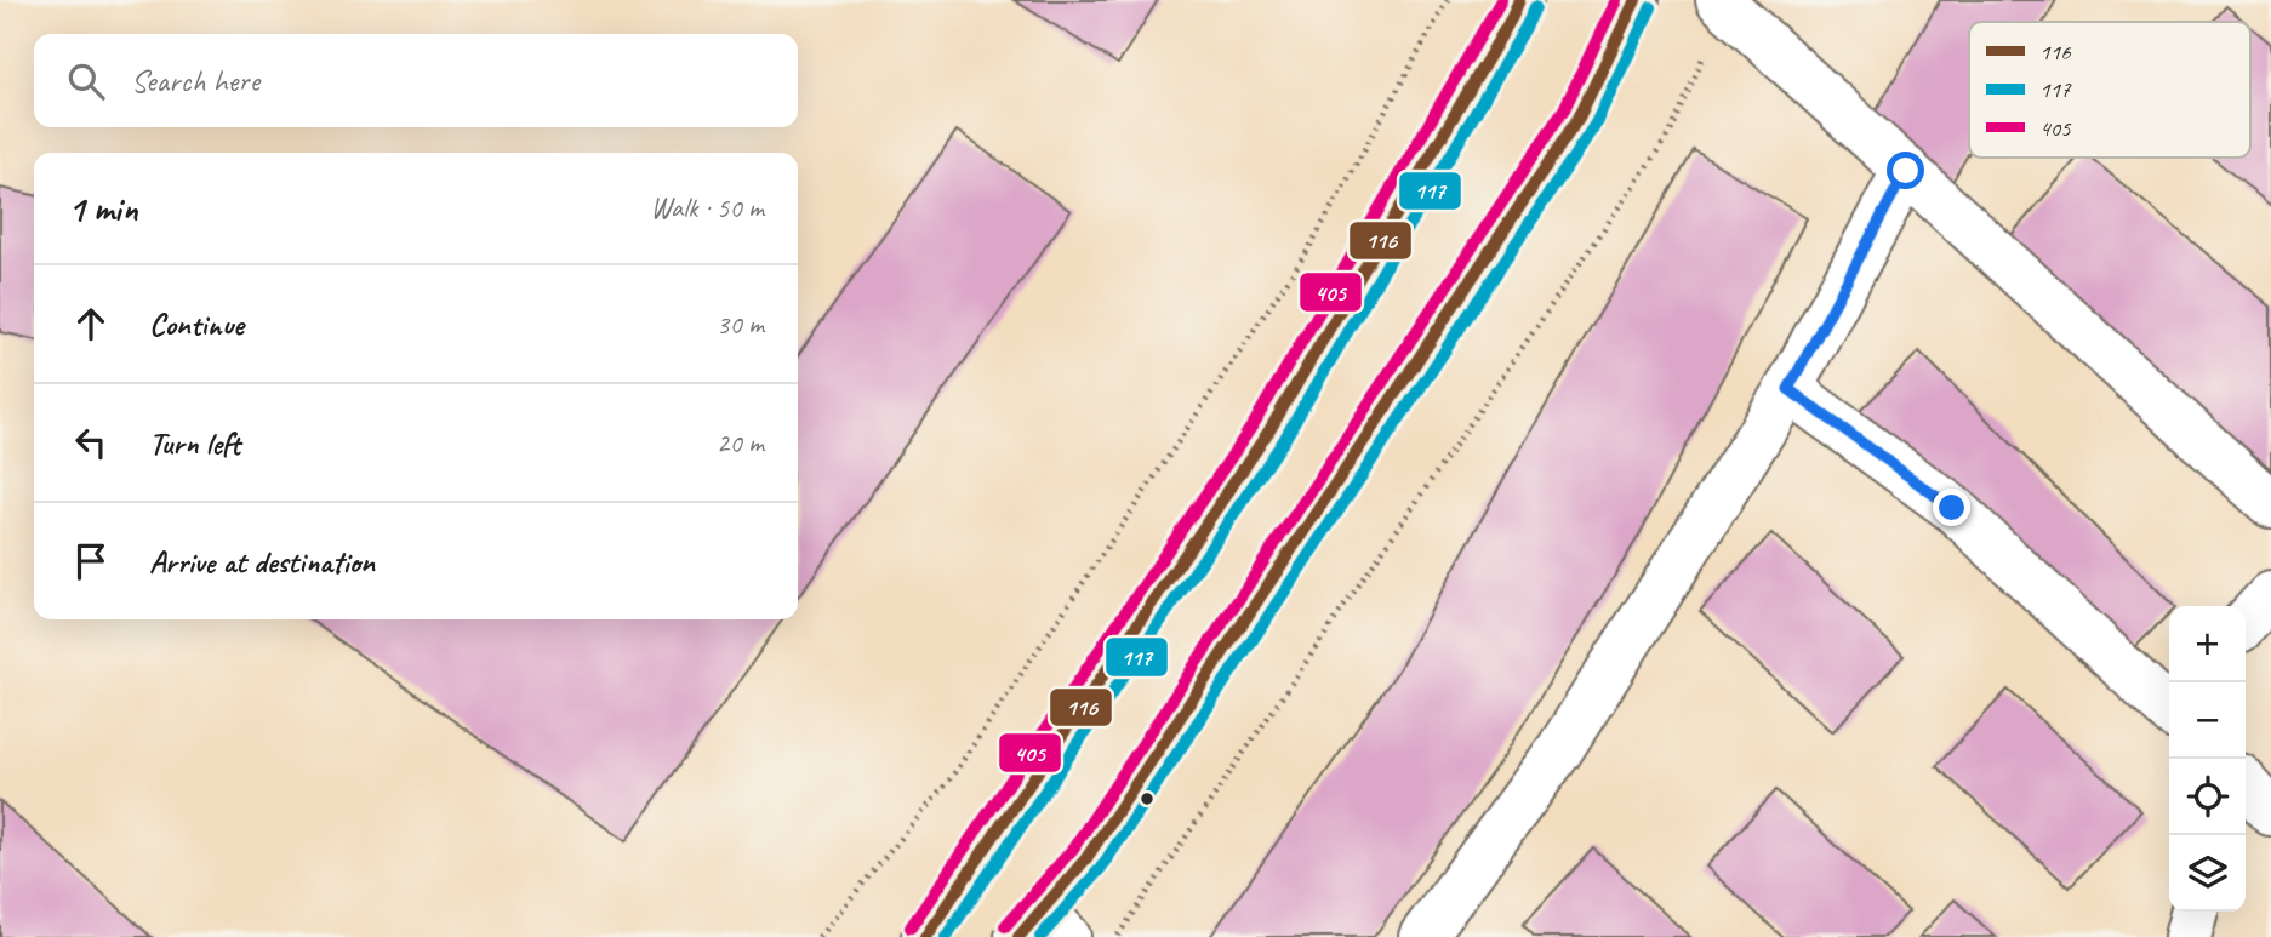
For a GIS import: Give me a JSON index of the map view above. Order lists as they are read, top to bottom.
{
  "lines": ["transit line 116", "transit line 405", "transit line 117"],
  "legend": ["116", "117", "405"],
  "page": {
    "search": "Search here",
    "heading": ["1 min", "Walk · 50 m"],
    "list": [
      ["Continue", "30 m"],
      ["Turn left", "20 m"],
      "Arrive at destination"
    ],
    "map_buttons": ["+", "−"]
  }
}
